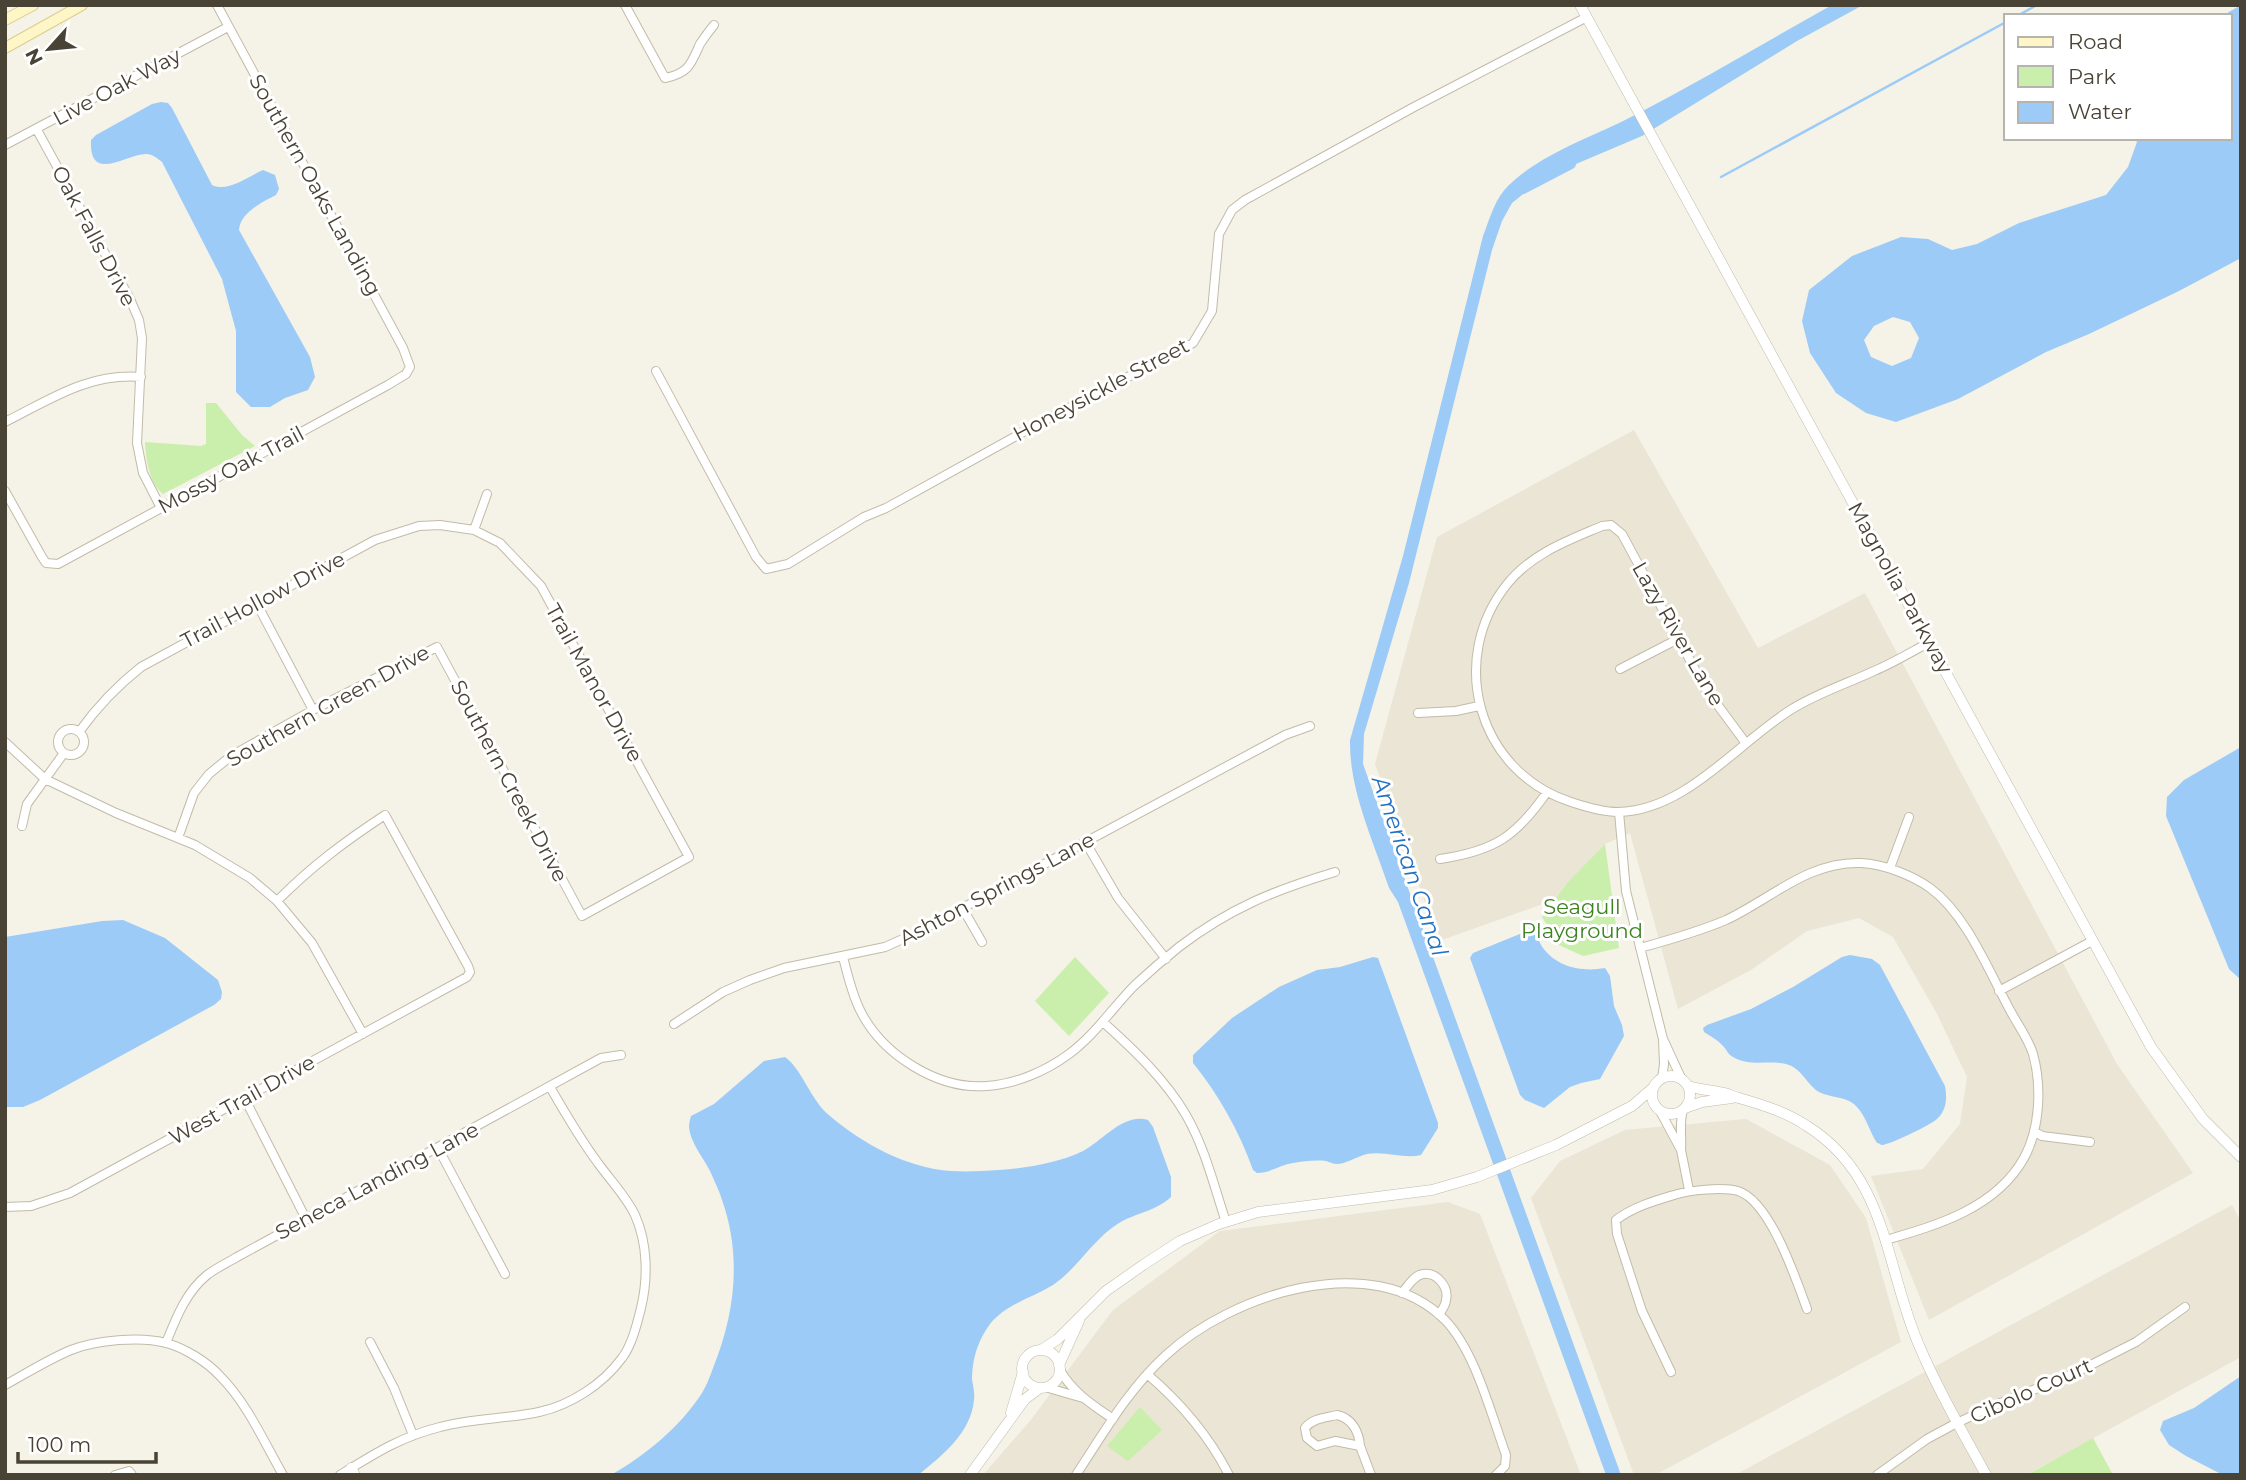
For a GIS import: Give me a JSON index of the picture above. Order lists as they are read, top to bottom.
{
  "streets": {
    "street": [
      "Live Oak Way",
      "Southern Oaks Landing",
      "Oak Falls Drive",
      "Honeysickle Street",
      "Mossy Oak Trail",
      "Magnolia Parkway",
      "Trail Hollow Drive",
      "Lazy River Lane",
      "Trail Manor Drive",
      "Southern Green Drive",
      "Southern Creek Drive",
      "Ashton Springs Lane",
      "West Trail Drive",
      "Seneca Landing Lane",
      "Cibolo Court"
    ]
  },
  "crossings": [
    ["Live Oak Way", "Southern Oaks Landing"],
    ["Live Oak Way", "Oak Falls Drive"],
    ["Southern Oaks Landing", "Mossy Oak Trail"],
    ["Oak Falls Drive", "Mossy Oak Trail"],
    ["Honeysickle Street", "Magnolia Parkway"],
    ["Trail Hollow Drive", "Trail Manor Drive"],
    ["Trail Manor Drive", "Southern Creek Drive"],
    ["Southern Green Drive", "Southern Creek Drive"]
  ],
  "water": ["American Canal"],
  "parks": ["Seagull Playground"],
  "legend": ["Road", "Park", "Water"],
  "scale_bar": "100 m",
  "north": "bottom left"
}
